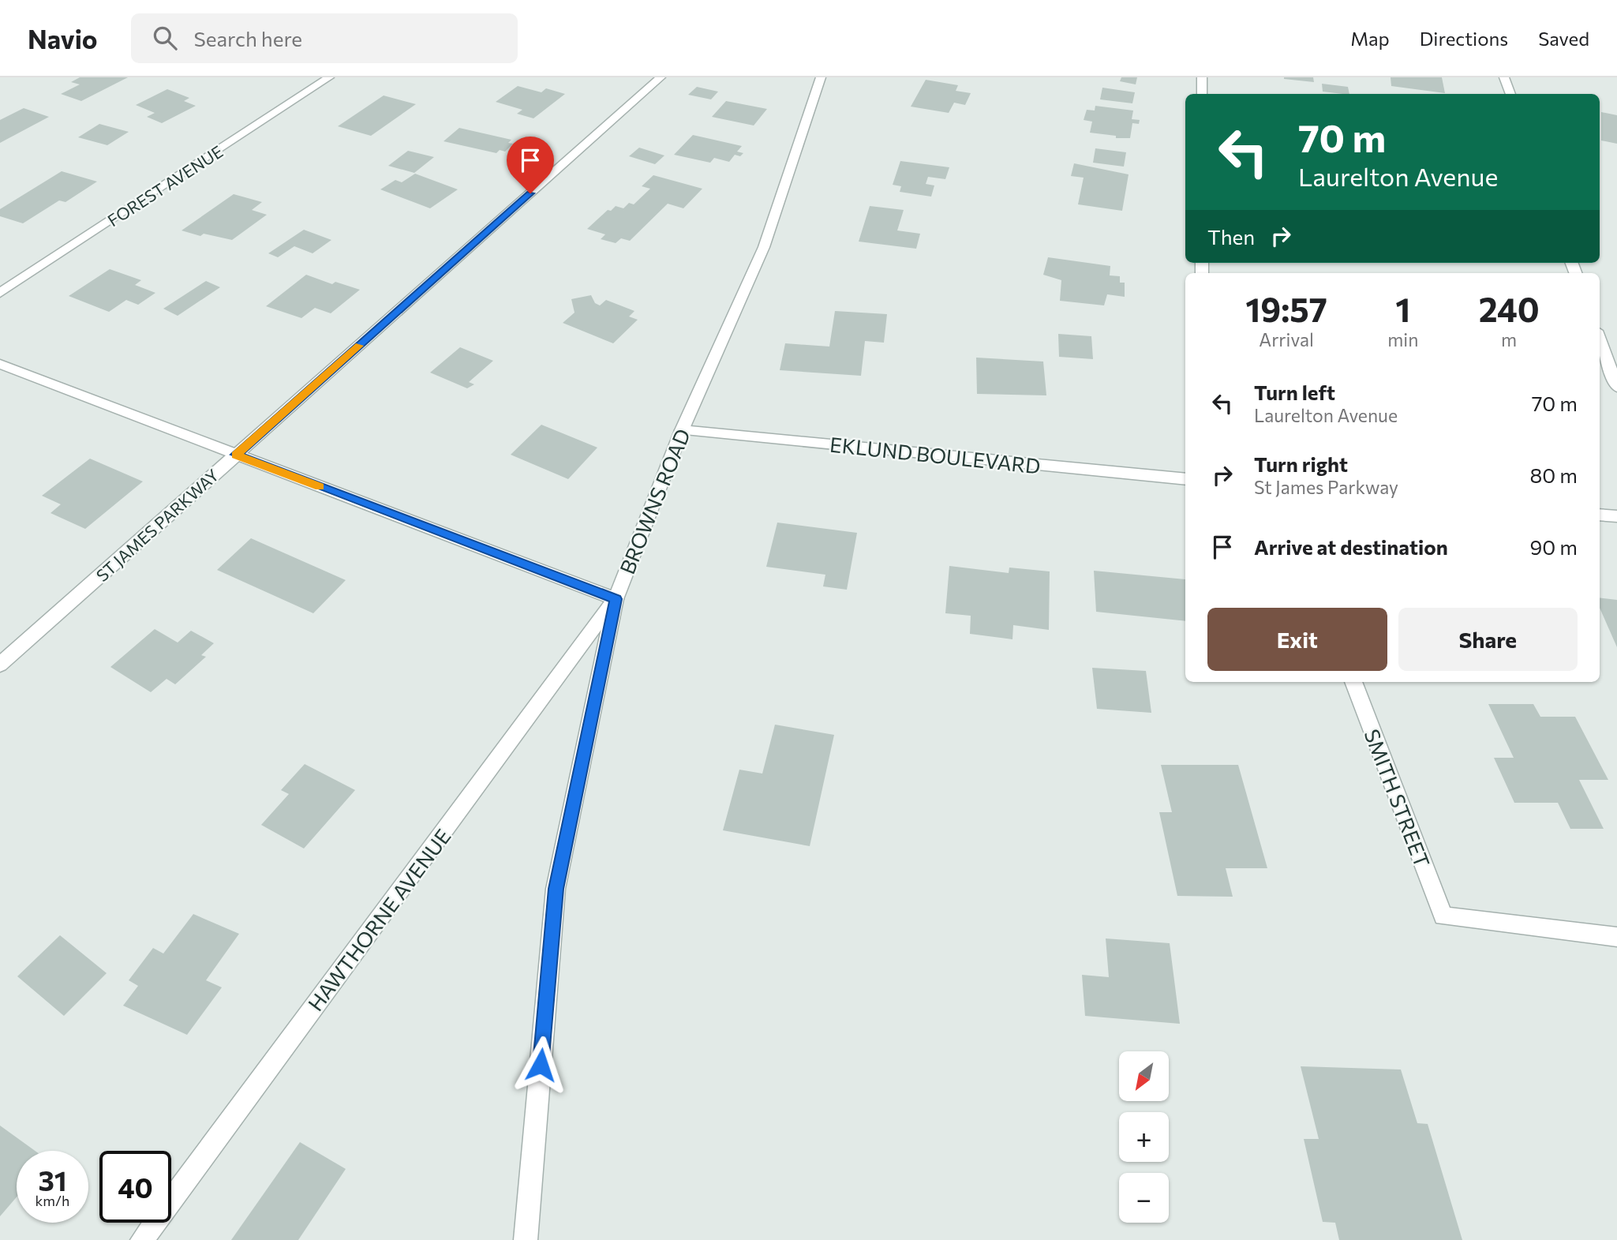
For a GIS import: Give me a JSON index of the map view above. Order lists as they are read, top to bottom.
{
  "streets": {
    "street": [
      "FOREST AVENUE",
      "EKLUND BOULEVARD",
      "BROWNS ROAD",
      "ST JAMES PARKWAY",
      "SMITH STREET",
      "HAWTHORNE AVENUE"
    ]
  },
  "crossings": [
    ["EKLUND BOULEVARD", "BROWNS ROAD"],
    ["BROWNS ROAD", "HAWTHORNE AVENUE"]
  ],
  "north": "bottom left",
  "page": {
    "header": "Navio",
    "search": "Search here",
    "nav": ["Map", "Directions", "Saved"],
    "turn": ["70 m", "Laurelton Avenue"],
    "then": "Then",
    "eta": [
      "19:57",
      "Arrival",
      "1",
      "min",
      "240",
      "m"
    ],
    "list": [
      {
        "name": "Turn left",
        "note": "Laurelton Avenue",
        "value": "70 m"
      },
      {
        "name": "Turn right",
        "note": "St James Parkway",
        "value": "80 m"
      },
      {
        "name": "Arrive at destination",
        "value": "90 m"
      }
    ],
    "buttons": ["Exit", "Share"],
    "map_buttons": ["+", "−"],
    "speed": "31 km/h",
    "limit": "40"
  }
}
